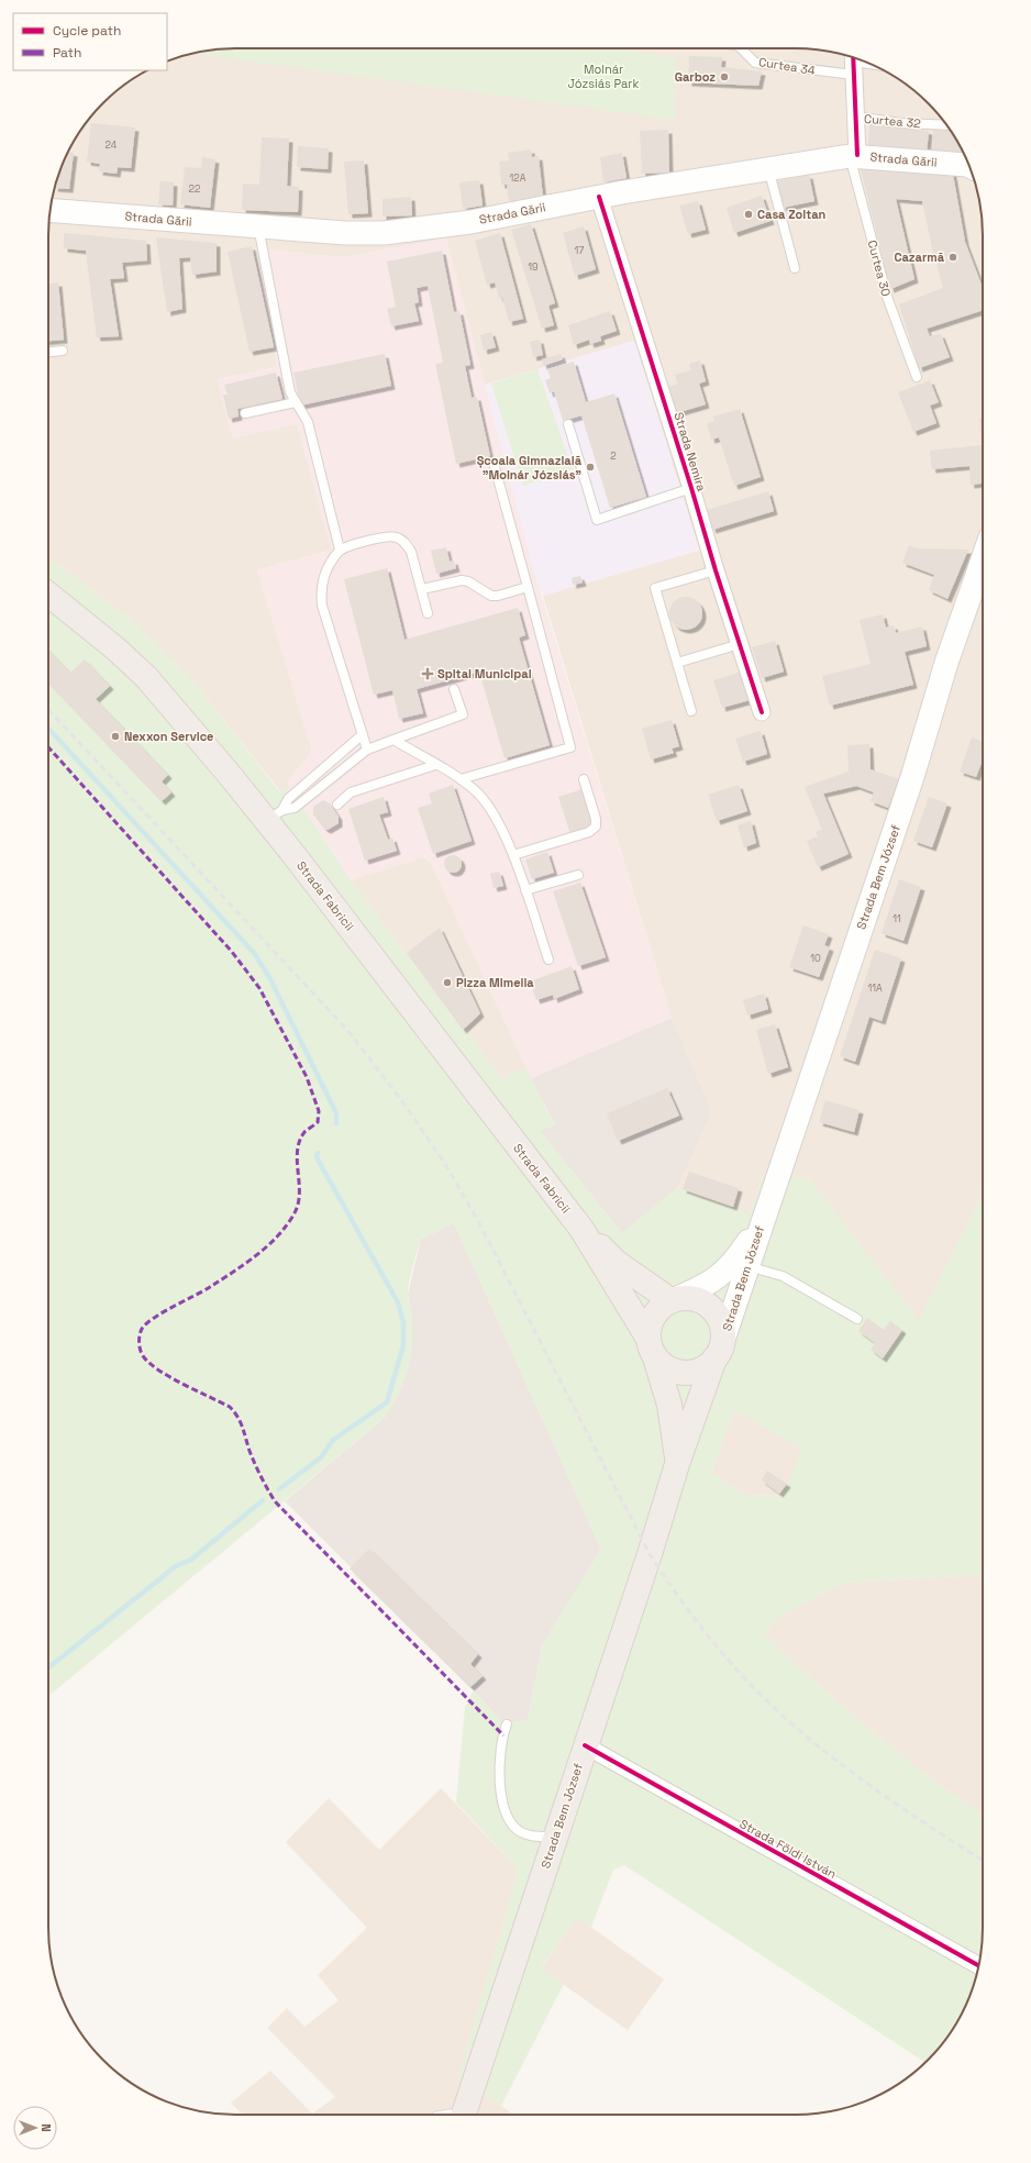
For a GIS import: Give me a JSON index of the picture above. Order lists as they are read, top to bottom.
{
  "streets": {
    "highway": ["Strada Bem József", "Strada Fabricii"],
    "main road": ["Strada Gării"],
    "street": ["Strada Nemira", "Strada Földi István"],
    "lane": ["Curtea 34", "Curtea 32", "Curtea 30"]
  },
  "crossings": [
    ["Strada Gării", "Curtea 30"],
    ["Strada Gării", "Strada Nemira"],
    ["Strada Bem József", "Strada Fabricii"],
    ["Strada Bem József", "Strada Földi István"]
  ],
  "parks": ["Molnár Józsiás Park"],
  "places": {
    "other": [
      "Garboz",
      "Casa Zoltan",
      "Cazarmă",
      "Școala Gimnazială \"Molnár Józsiás\"",
      "Nexxon Service",
      "Pizza Mimella"
    ],
    "health": ["Spital Municipal"]
  },
  "house_numbers": [
    "24",
    "12A",
    "22",
    "17",
    "19",
    "2",
    "11",
    "10",
    "11A"
  ],
  "legend": ["Cycle path", "Path"],
  "north": "right"
}
